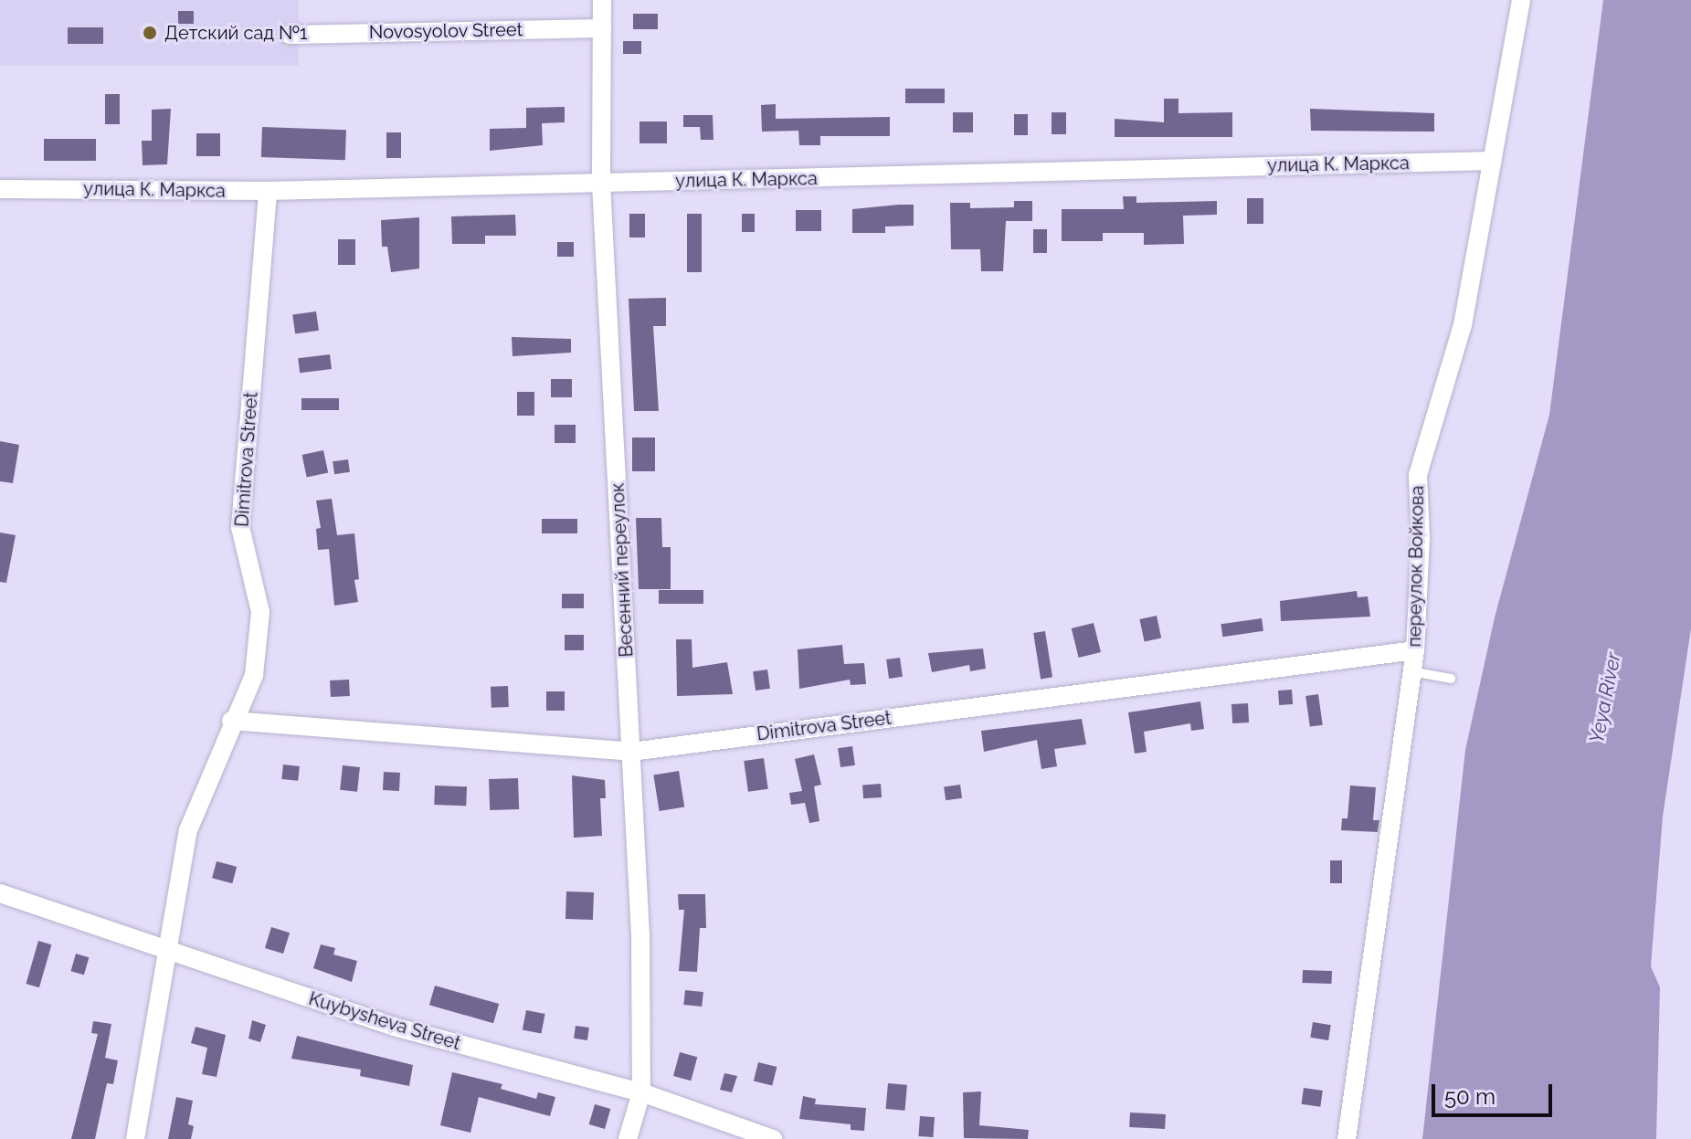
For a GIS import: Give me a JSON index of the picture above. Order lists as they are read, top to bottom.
{
  "streets": {
    "street": [
      "Novosyolov Street",
      "улица К. Маркса",
      "Dimitrova Street",
      "переулок Войкова",
      "Весенний переулок",
      "Kuybysheva Street"
    ]
  },
  "crossings": [
    ["Novosyolov Street", "Весенний переулок"],
    ["улица К. Маркса", "Dimitrova Street"],
    ["улица К. Маркса", "переулок Войкова"],
    ["улица К. Маркса", "Весенний переулок"],
    ["Dimitrova Street", "переулок Войкова"],
    ["Dimitrova Street", "Весенний переулок"],
    ["Dimitrova Street", "Kuybysheva Street"],
    ["Весенний переулок", "Kuybysheva Street"]
  ],
  "water": ["Yeya River"],
  "places": ["Детский сад №1"],
  "scale_bar": "50 m"
}
